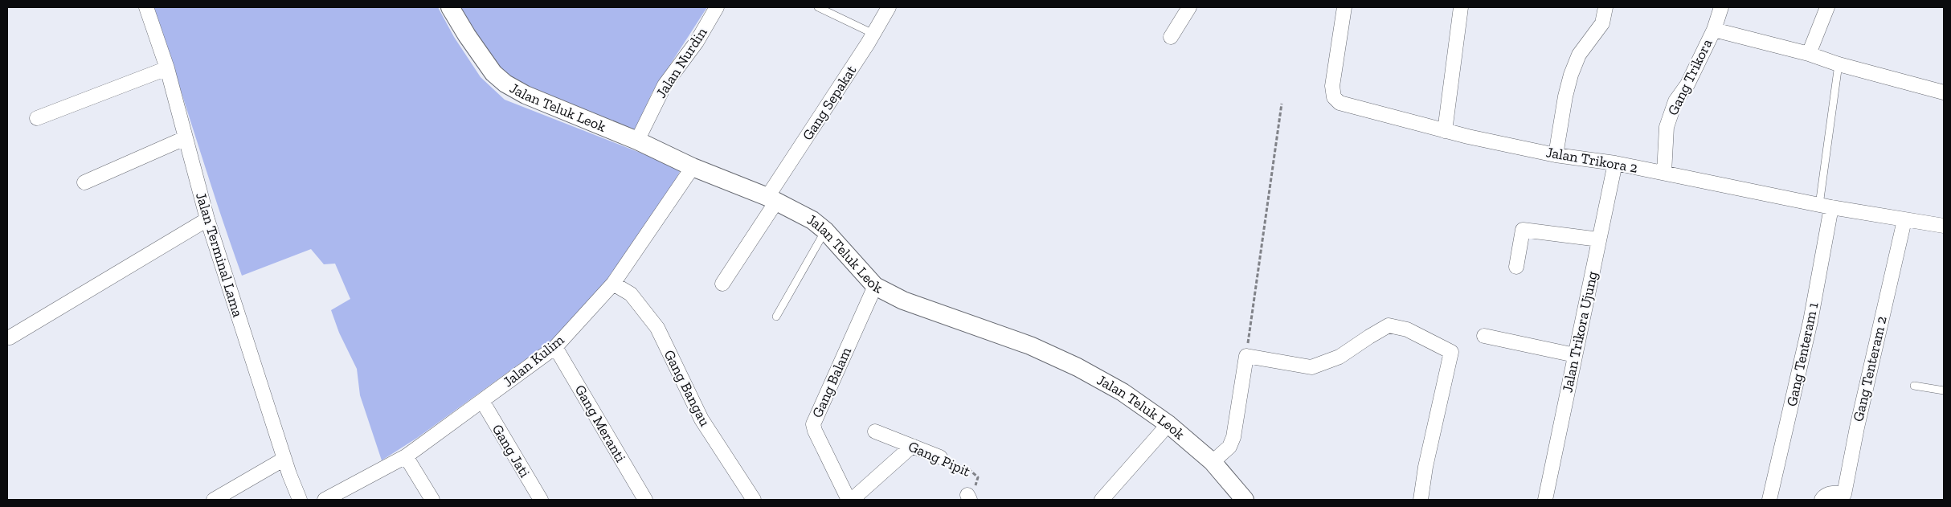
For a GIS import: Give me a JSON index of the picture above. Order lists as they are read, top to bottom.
{
  "streets": {
    "street": [
      "Jalan Nurdin",
      "Gang Trikora",
      "Gang Sepakat",
      "Jalan Teluk Leok",
      "Jalan Trikora 2",
      "Jalan Terminal Lama",
      "Jalan Trikora Ujung",
      "Gang Tenteram 1",
      "Jalan Kulim",
      "Gang Tenteram 2",
      "Gang Balam",
      "Gang Bangau",
      "Gang Meranti",
      "Gang Jati",
      "Gang Pipit"
    ]
  },
  "crossings": [
    ["Jalan Nurdin", "Jalan Teluk Leok"],
    ["Gang Trikora", "Jalan Trikora 2"],
    ["Gang Sepakat", "Jalan Teluk Leok"],
    ["Jalan Teluk Leok", "Jalan Kulim"],
    ["Jalan Teluk Leok", "Gang Balam"],
    ["Jalan Trikora 2", "Jalan Trikora Ujung"],
    ["Jalan Trikora 2", "Gang Tenteram 1"],
    ["Jalan Trikora 2", "Gang Tenteram 2"],
    ["Jalan Kulim", "Gang Bangau"],
    ["Jalan Kulim", "Gang Meranti"],
    ["Jalan Kulim", "Gang Jati"]
  ]
}
